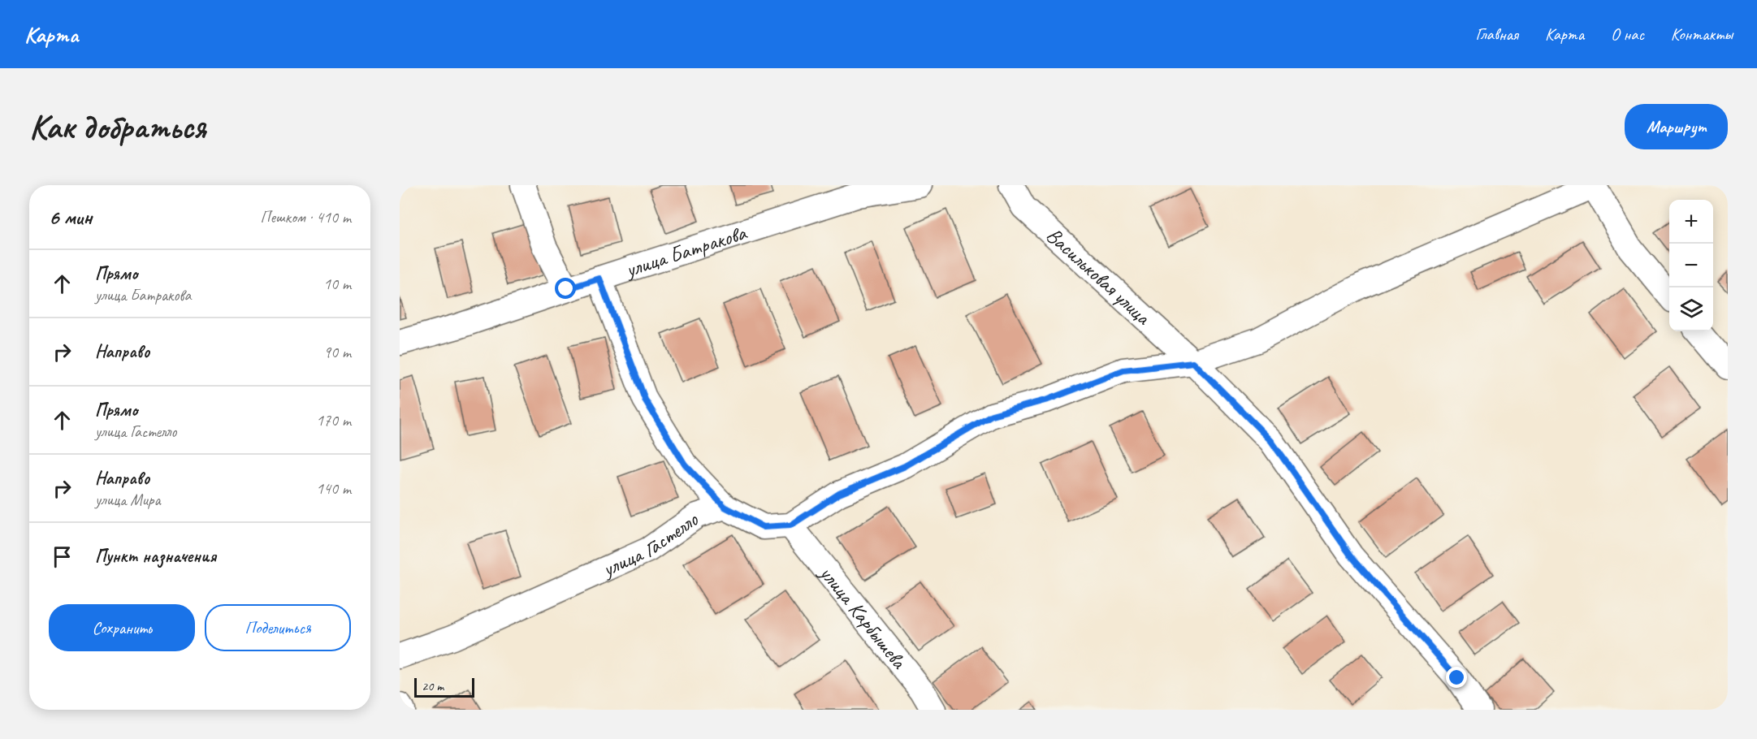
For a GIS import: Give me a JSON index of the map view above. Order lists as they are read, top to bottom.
{
  "streets": {
    "street": [
      "улица Батракова",
      "Васильковая улица",
      "улица Гастелло",
      "улица Карбышева"
    ]
  },
  "crossings": [
    ["Васильковая улица", "улица Гастелло"],
    ["улица Гастелло", "улица Карбышева"]
  ],
  "scale_bar": "20 m",
  "page": {
    "header": "Карта",
    "nav": [
      "Главная",
      "Карта",
      "О нас",
      "Контакты"
    ],
    "buttons": [
      "Маршрут",
      ["Сохранить", "Поделиться"]
    ],
    "title": "Как добраться",
    "heading": ["6 мин", "Пешком · 410 m"],
    "map_buttons": ["+", "−"],
    "list": [
      ["Прямо", "улица Батракова", "10 m"],
      ["Направо", "90 m"],
      ["Прямо", "улица Гастелло", "170 m"],
      ["Направо", "улица Мира", "140 m"],
      "Пункт назначения"
    ],
    "scale": "20 m"
  }
}
